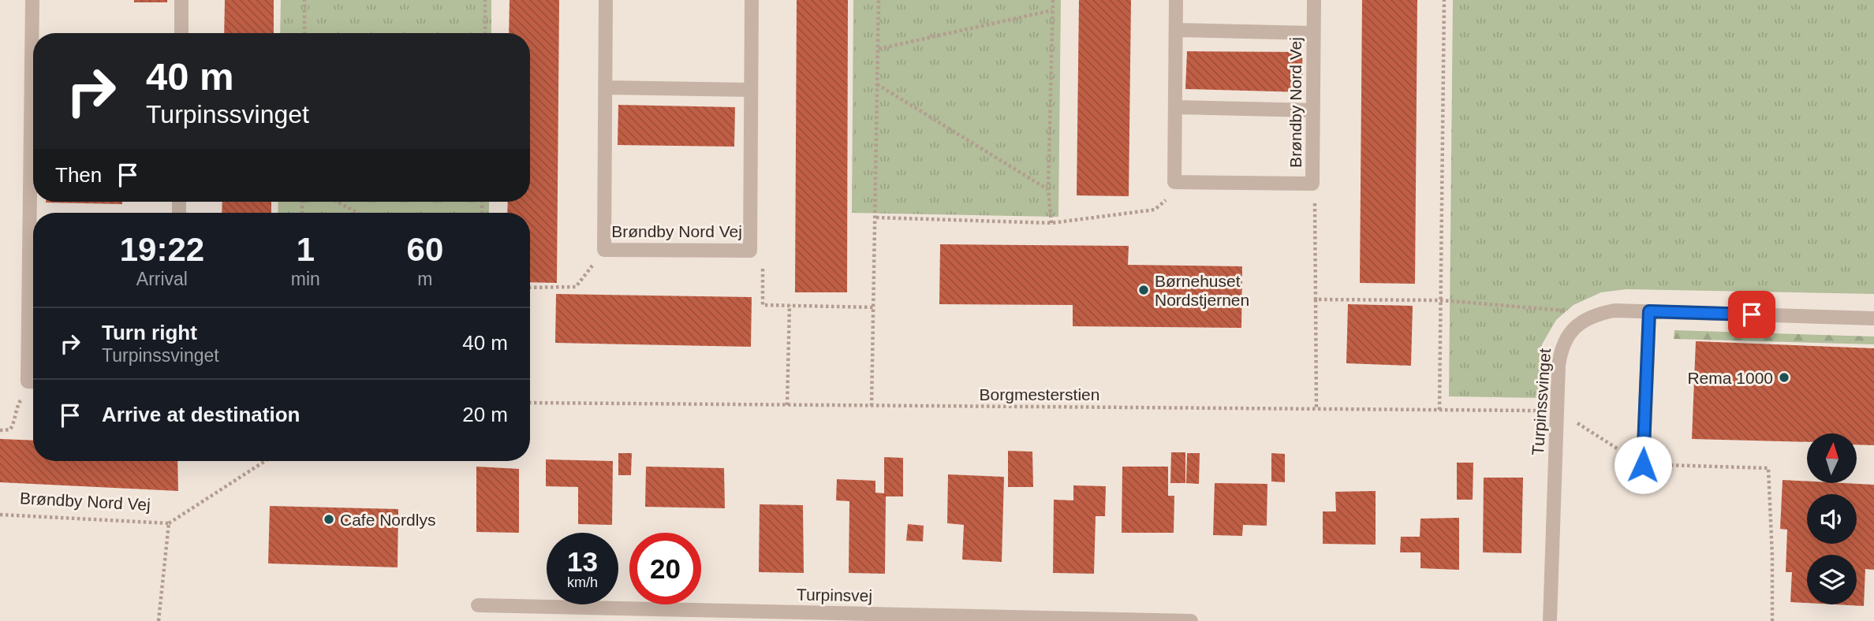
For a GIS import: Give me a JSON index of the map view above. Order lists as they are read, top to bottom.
{
  "streets": {
    "street": ["Brøndby Nord Vej", "Turpinssvinget", "Turpinsvej"],
    "path": ["Borgmesterstien"]
  },
  "crossings": [
    ["Borgmesterstien", "Turpinssvinget"]
  ],
  "places": ["Børnehuset Nordstjernen", "Rema 1000", "Cafe Nordlys"],
  "north": "top",
  "page": {
    "turn": ["40 m", "Turpinssvinget"],
    "then": "Then",
    "eta": [
      "19:22",
      "Arrival",
      "1",
      "min",
      "60",
      "m"
    ],
    "list": [
      {
        "name": "Turn right",
        "note": "Turpinssvinget",
        "value": "40 m"
      },
      {
        "name": "Arrive at destination",
        "value": "20 m"
      }
    ],
    "speed": "13 km/h",
    "limit": "20"
  }
}
